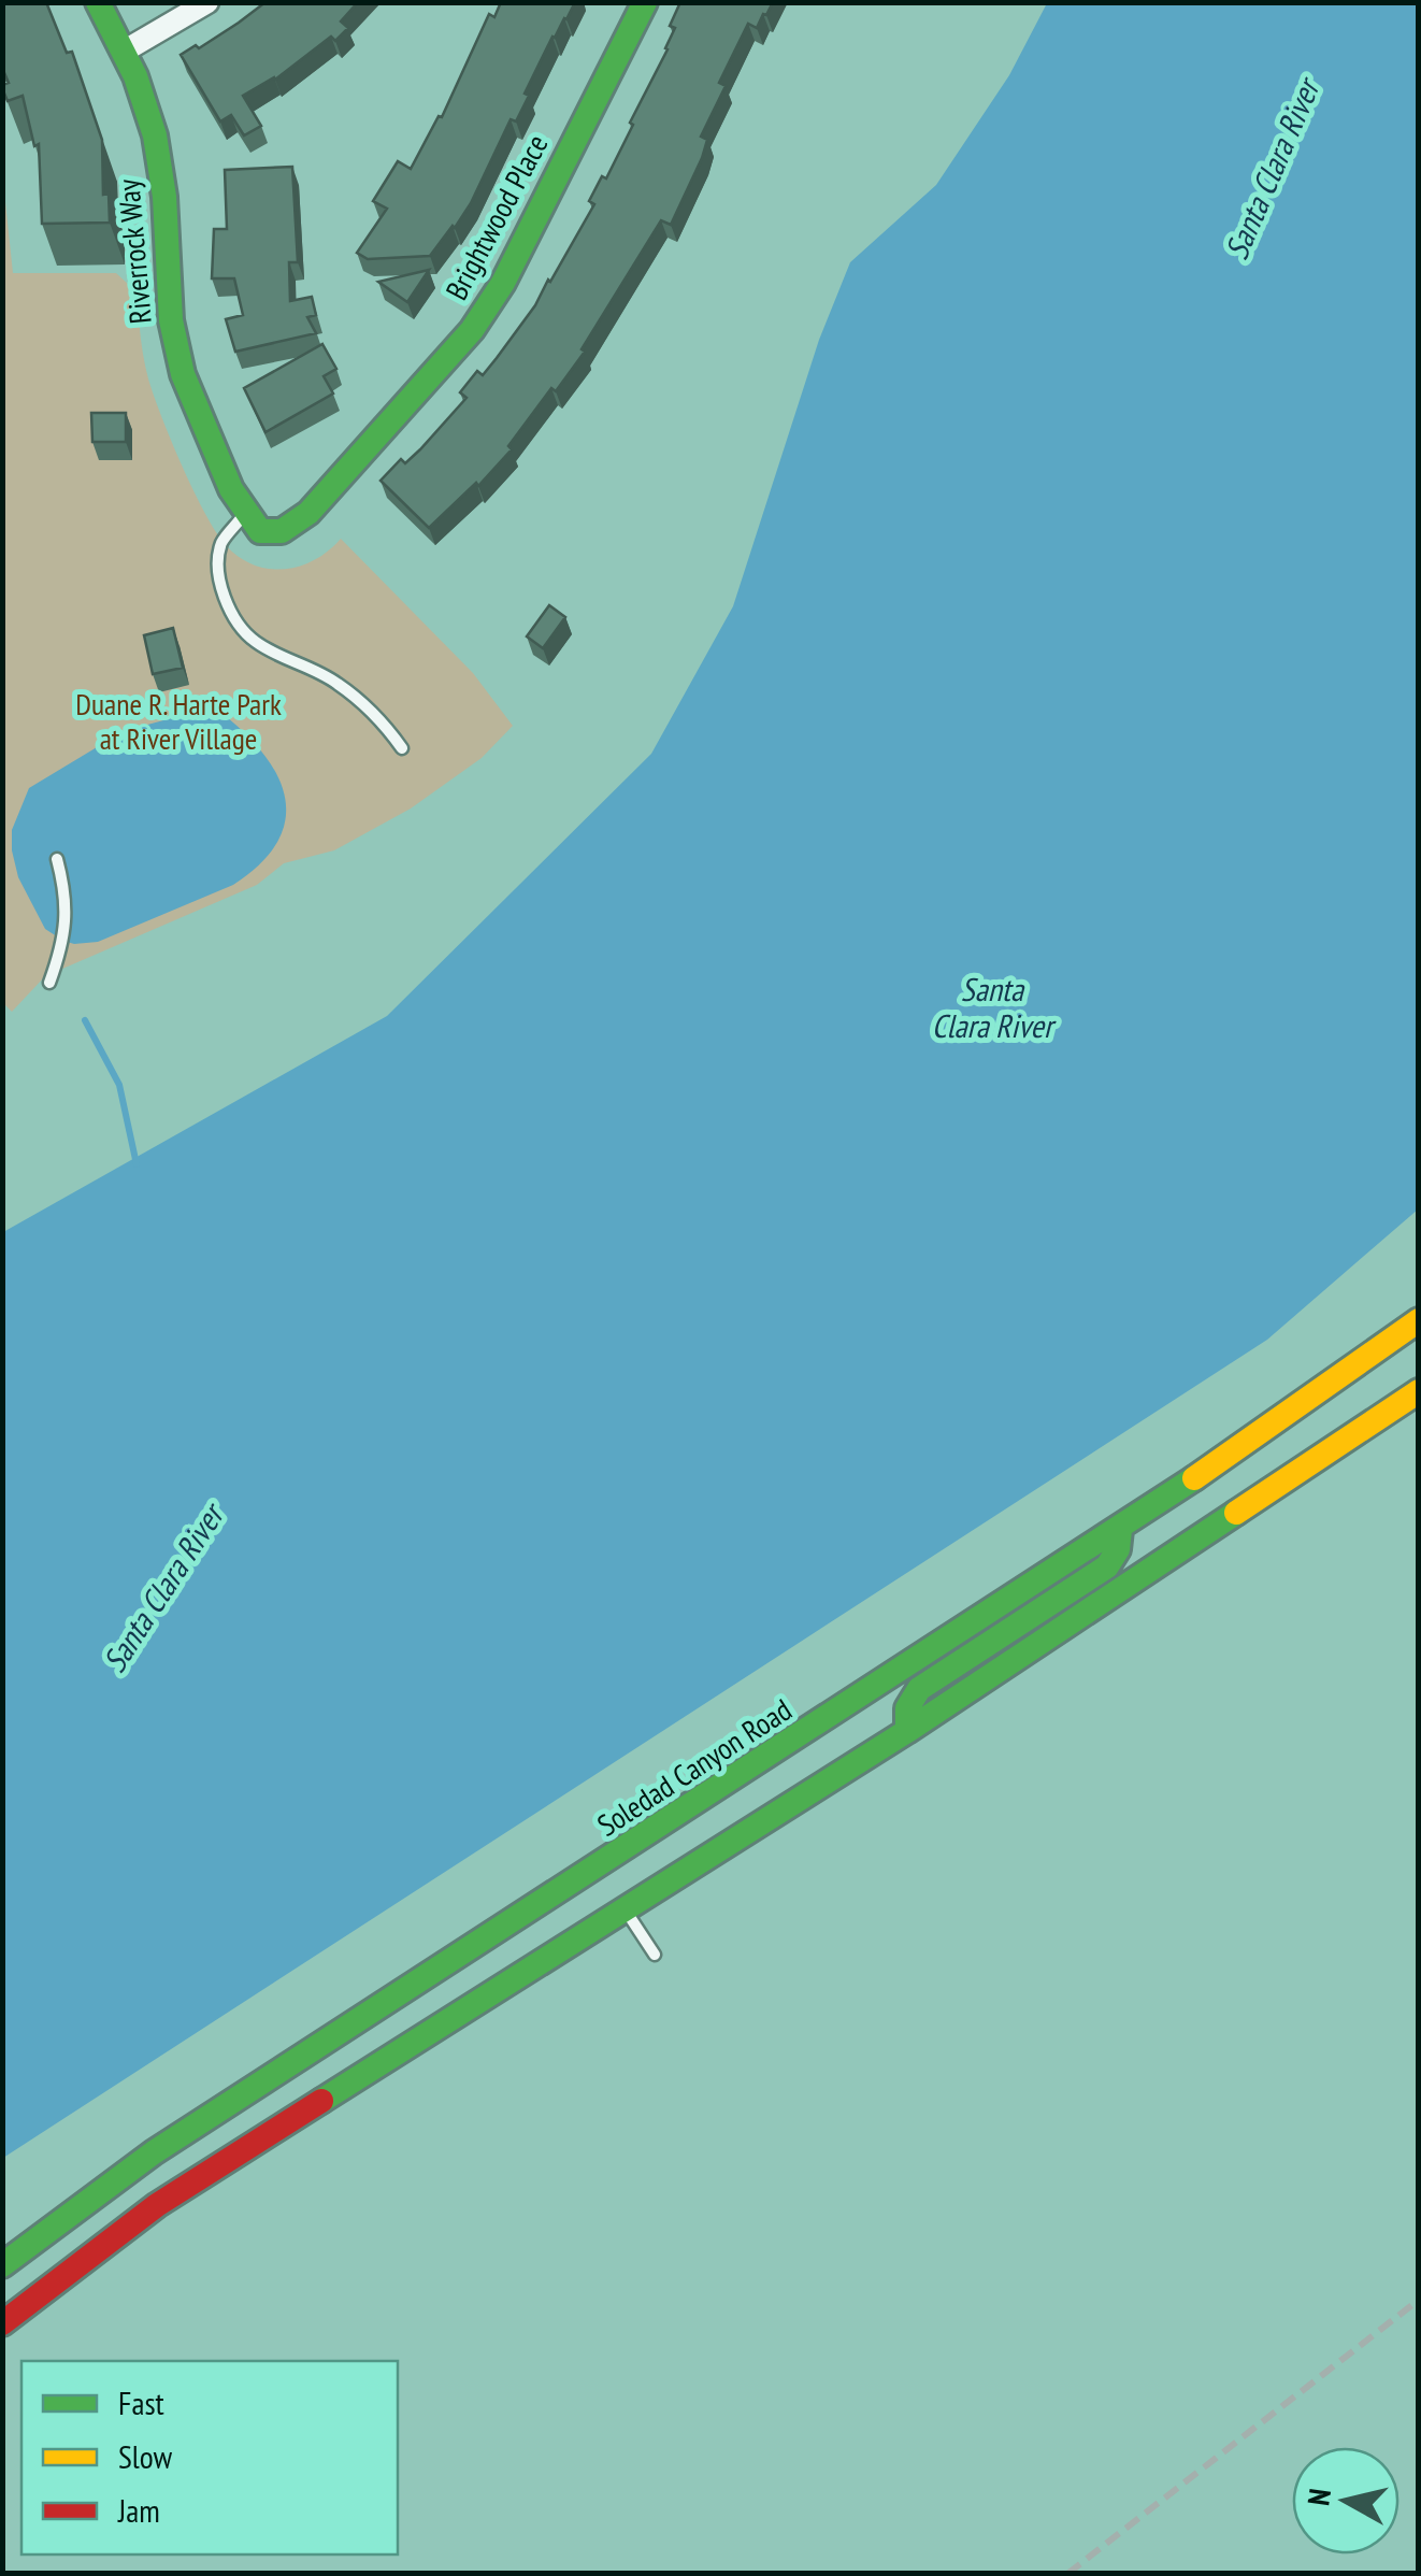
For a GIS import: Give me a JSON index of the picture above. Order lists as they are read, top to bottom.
{
  "streets": {
    "main road": ["Brightwood Place", "Riverrock Way", "Soledad Canyon Road"]
  },
  "crossings": [
    ["Brightwood Place", "Riverrock Way"]
  ],
  "water": ["Santa Clara River"],
  "parks": ["Duane R. Harte Park at River Village"],
  "legend": ["Fast", "Slow", "Jam"],
  "north": "left"
}
